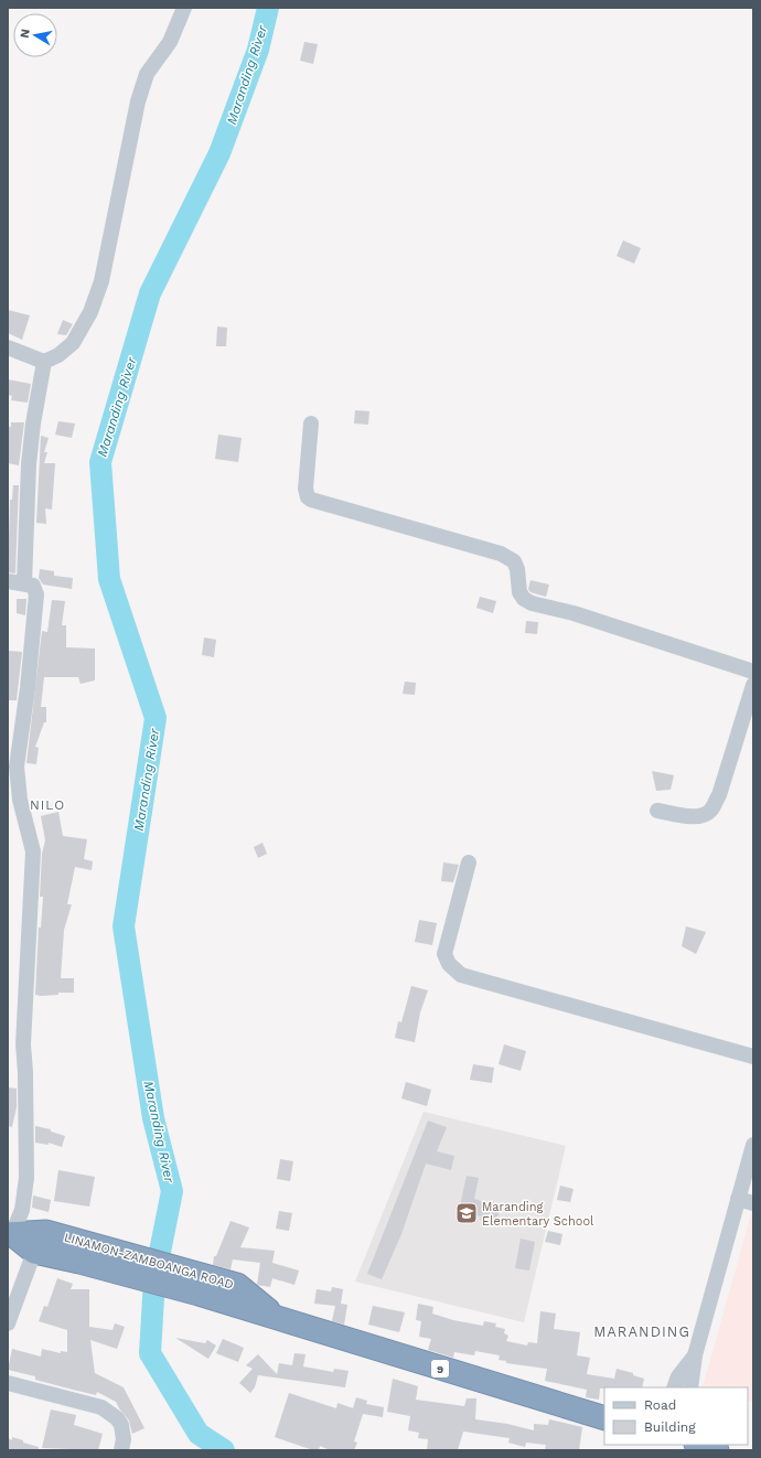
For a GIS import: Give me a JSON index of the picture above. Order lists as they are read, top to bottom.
{
  "streets": {
    "highway": ["LINAMON-ZAMBOANGA ROAD", "9"]
  },
  "districts": ["NILO", "MARANDING"],
  "water": ["Maranding River"],
  "places": {
    "school or university": ["Maranding Elementary School"]
  },
  "legend": ["Road", "Building"],
  "north": "left"
}
